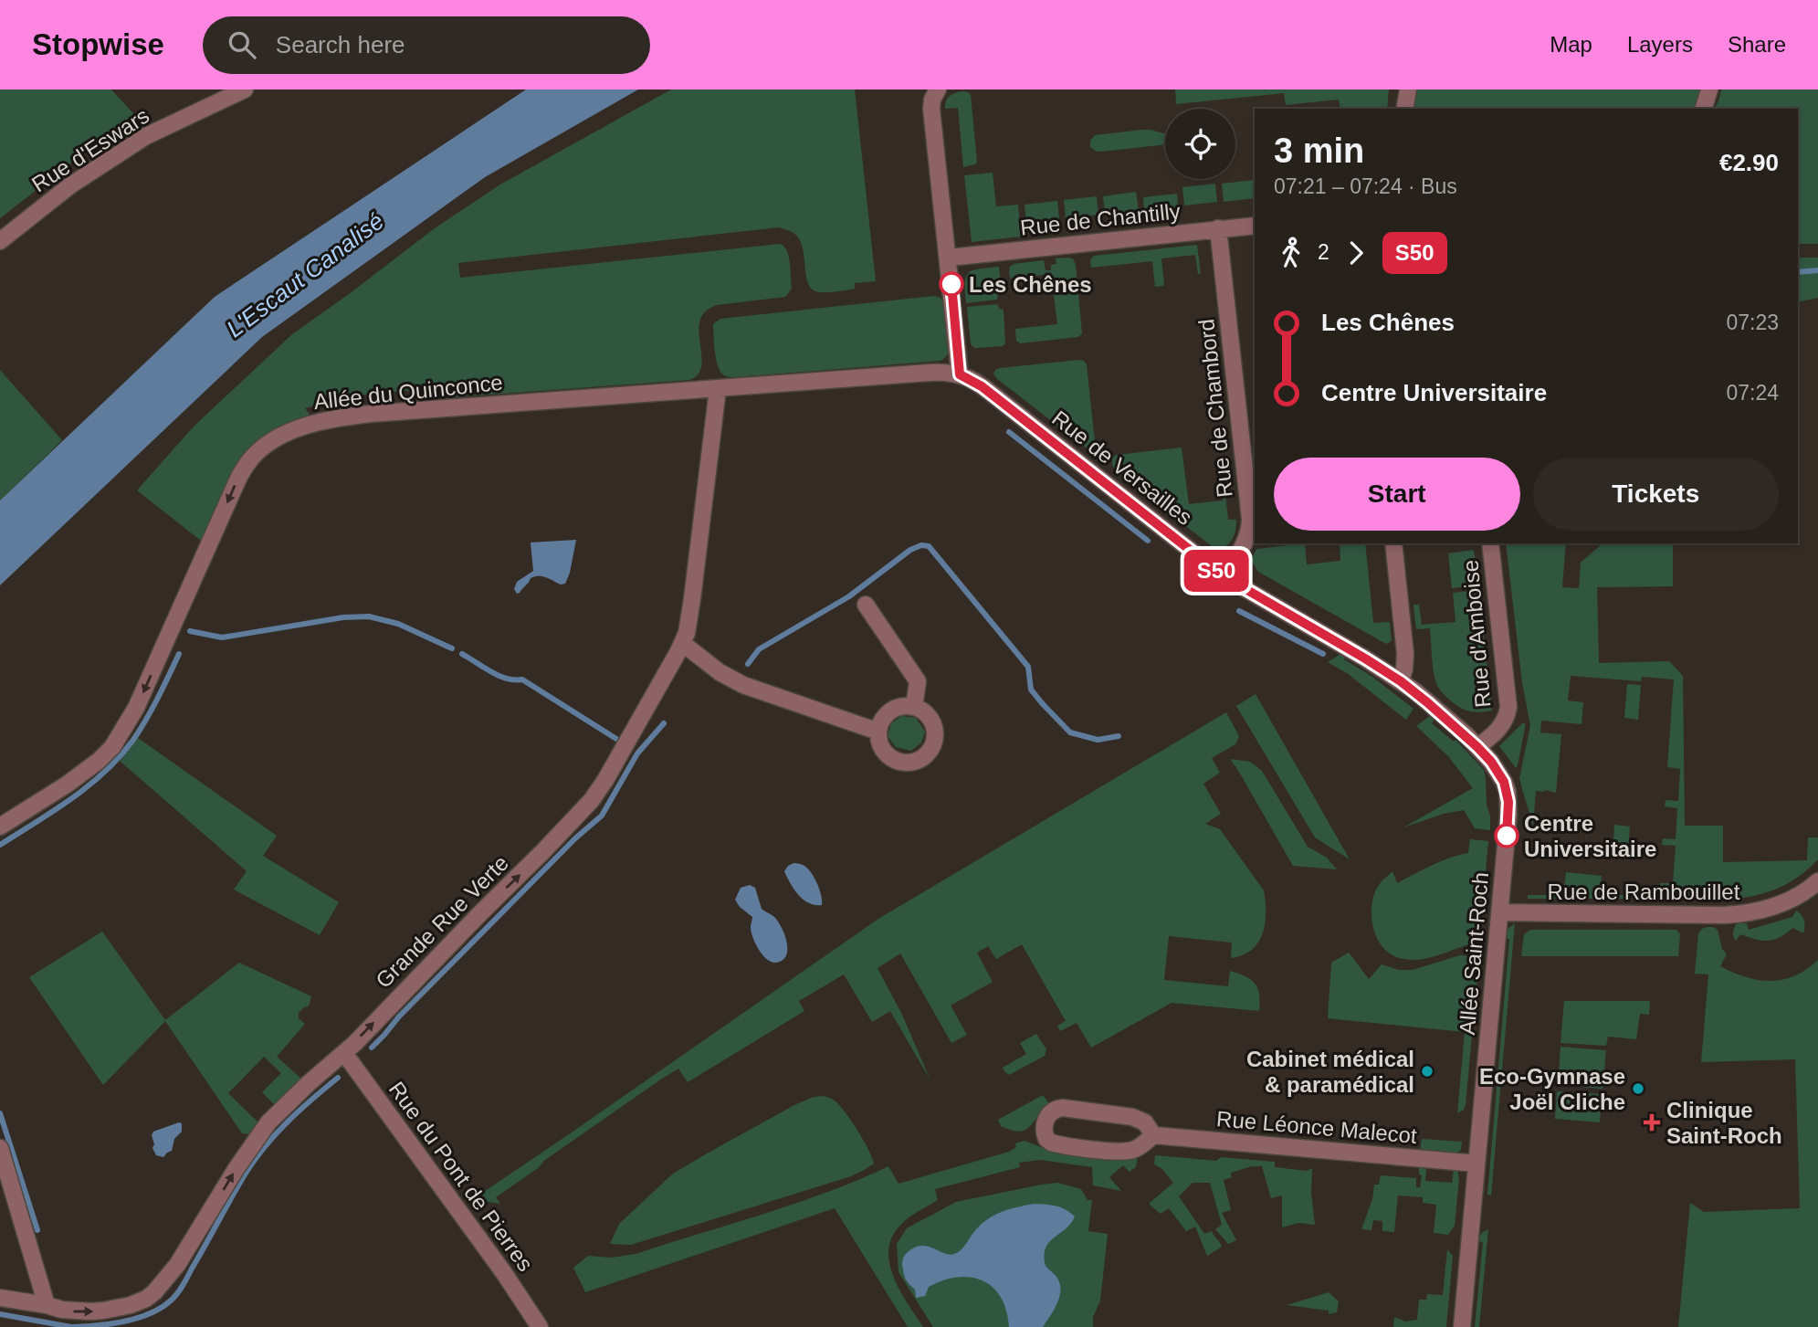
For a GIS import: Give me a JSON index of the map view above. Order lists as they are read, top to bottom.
{
  "streets": {
    "street": [
      "Rue d'Eswars",
      "Rue de Chantilly",
      "Allée du Quinconce",
      "Rue de Chambord",
      "Rue de Versailles",
      "Rue d'Amboise",
      "Rue de Rambouillet",
      "Grande Rue Verte",
      "Allée Saint-Roch",
      "Rue Léonce Malecot",
      "Rue du Pont de Pierres"
    ]
  },
  "crossings": [
    ["Rue de Chantilly", "Rue de Chambord"],
    ["Allée du Quinconce", "Rue de Versailles"],
    ["Allée du Quinconce", "Grande Rue Verte"],
    ["Rue de Chambord", "Rue de Versailles"],
    ["Rue de Versailles", "Rue d'Amboise"],
    ["Rue de Versailles", "Allée Saint-Roch"],
    ["Rue d'Amboise", "Allée Saint-Roch"],
    ["Rue de Rambouillet", "Allée Saint-Roch"],
    ["Grande Rue Verte", "Rue du Pont de Pierres"],
    ["Allée Saint-Roch", "Rue Léonce Malecot"]
  ],
  "one_way": ["Allée du Quinconce", "Grande Rue Verte"],
  "water": ["L'Escaut Canalisé"],
  "places": {
    "other": [
      "Les Chênes",
      "Centre Universitaire",
      "Cabinet médical & paramédical",
      "Eco-Gymnase Joël Cliche"
    ],
    "health": ["Clinique Saint-Roch"]
  },
  "lines": ["bus line S50"],
  "page": {
    "header": "Stopwise",
    "search": "Search here",
    "nav": ["Map", "Layers", "Share"],
    "on_map": "S50",
    "heading": ["3 min", "07:21 – 07:24 · Bus", "€2.90"],
    "legs": ["2", "S50"],
    "list": [
      {
        "name": "Les Chênes",
        "value": "07:23"
      },
      {
        "name": "Centre Universitaire",
        "value": "07:24"
      }
    ],
    "buttons": ["Start", "Tickets"]
  }
}
